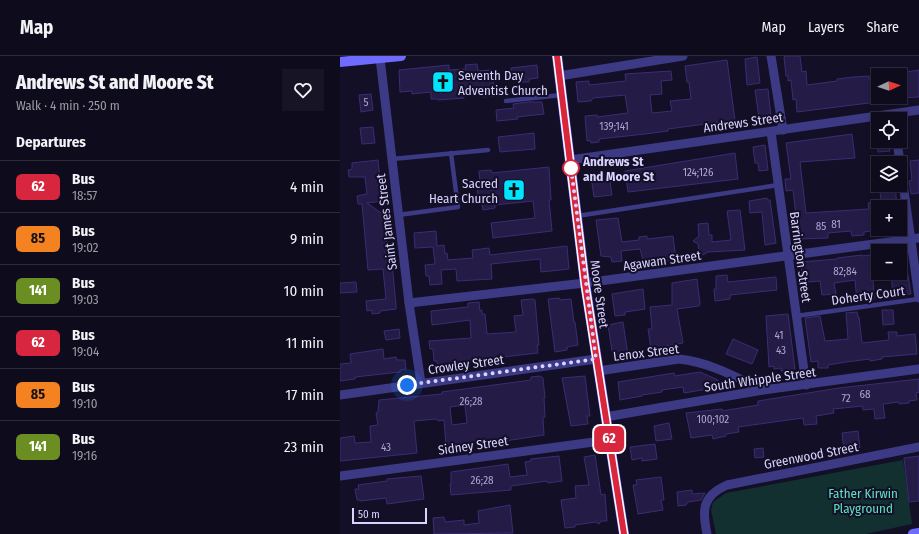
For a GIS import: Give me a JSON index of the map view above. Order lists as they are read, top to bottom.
{
  "streets": {
    "street": [
      "Andrews Street",
      "Saint James Street",
      "Barrington Street",
      "Agawam Street",
      "Moore Street",
      "Lenox Street",
      "Crowley Street",
      "South Whipple Street",
      "Sidney Street",
      "Greenwood Street"
    ],
    "lane": ["Doherty Court"]
  },
  "crossings": [
    ["Andrews Street", "Barrington Street"],
    ["Andrews Street", "Moore Street"],
    ["Saint James Street", "Agawam Street"],
    ["Saint James Street", "Crowley Street"],
    ["Barrington Street", "Agawam Street"],
    ["Barrington Street", "Doherty Court"],
    ["Barrington Street", "South Whipple Street"],
    ["Agawam Street", "Moore Street"],
    ["Moore Street", "Lenox Street"],
    ["Moore Street", "Crowley Street"],
    ["Moore Street", "South Whipple Street"],
    ["Moore Street", "Sidney Street"],
    ["Lenox Street", "South Whipple Street"]
  ],
  "parks": ["Father Kirwin Playground"],
  "places": {
    "church": ["Seventh Day Adventist Church", "Sacred Heart Church"],
    "other": ["Andrews St and Moore St"]
  },
  "lines": ["bus line 62"],
  "house_numbers": [
    "5",
    "139;141",
    "124;126",
    "81",
    "85",
    "82;84",
    "41",
    "43",
    "68",
    "72",
    "26;28",
    "100;102",
    "43",
    "26;28"
  ],
  "scale_bar": "50 m",
  "north": "right",
  "page": {
    "header": "Map",
    "nav": ["Map", "Layers", "Share"],
    "heading": [
      ["Andrews St and Moore St", "Walk · 4 min · 250 m"],
      "Departures"
    ],
    "on_map": "62",
    "map_buttons": ["+", "−"],
    "list": [
      {
        "mark": "62",
        "name": "Bus",
        "note": "18:57",
        "value": "4 min"
      },
      {
        "mark": "85",
        "name": "Bus",
        "note": "19:02",
        "value": "9 min"
      },
      {
        "mark": "141",
        "name": "Bus",
        "note": "19:03",
        "value": "10 min"
      },
      {
        "mark": "62",
        "name": "Bus",
        "note": "19:04",
        "value": "11 min"
      },
      {
        "mark": "85",
        "name": "Bus",
        "note": "19:10",
        "value": "17 min"
      },
      {
        "mark": "141",
        "name": "Bus",
        "note": "19:16",
        "value": "23 min"
      }
    ],
    "scale": "50 m"
  }
}
